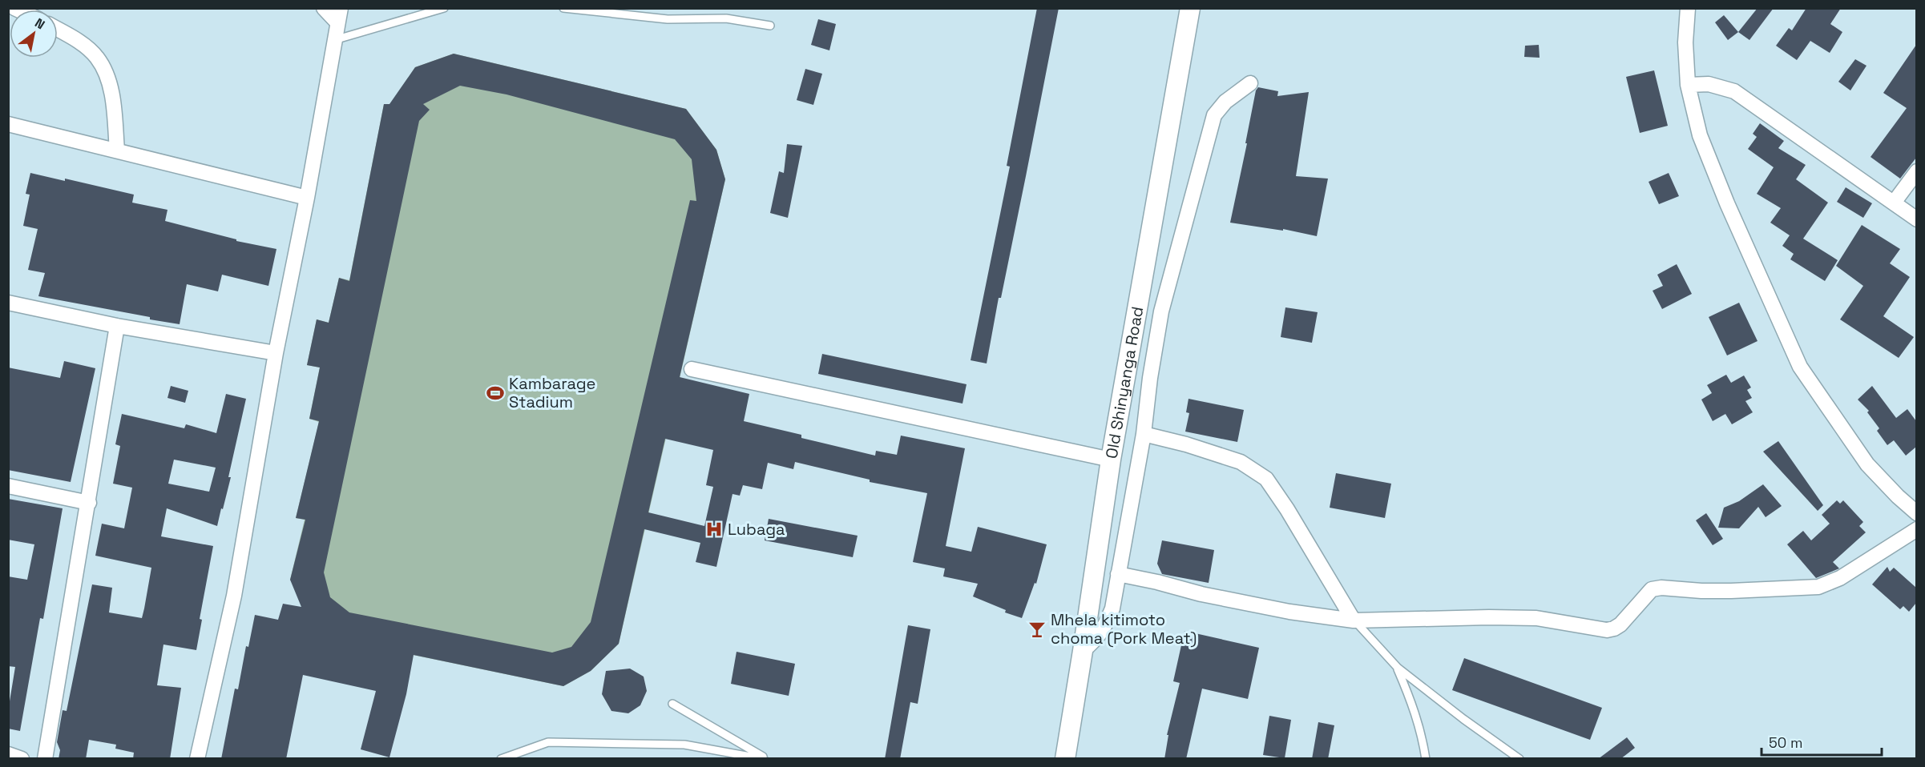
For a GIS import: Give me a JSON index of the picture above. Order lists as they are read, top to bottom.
{
  "streets": {
    "main road": ["Old Shinyanga Road"]
  },
  "places": {
    "sports": ["Kambarage Stadium"],
    "hospital": ["Lubaga"],
    "bar": ["Mhela kitimoto choma (Pork Meat)"]
  },
  "scale_bar": "50 m",
  "north": "top right"
}
